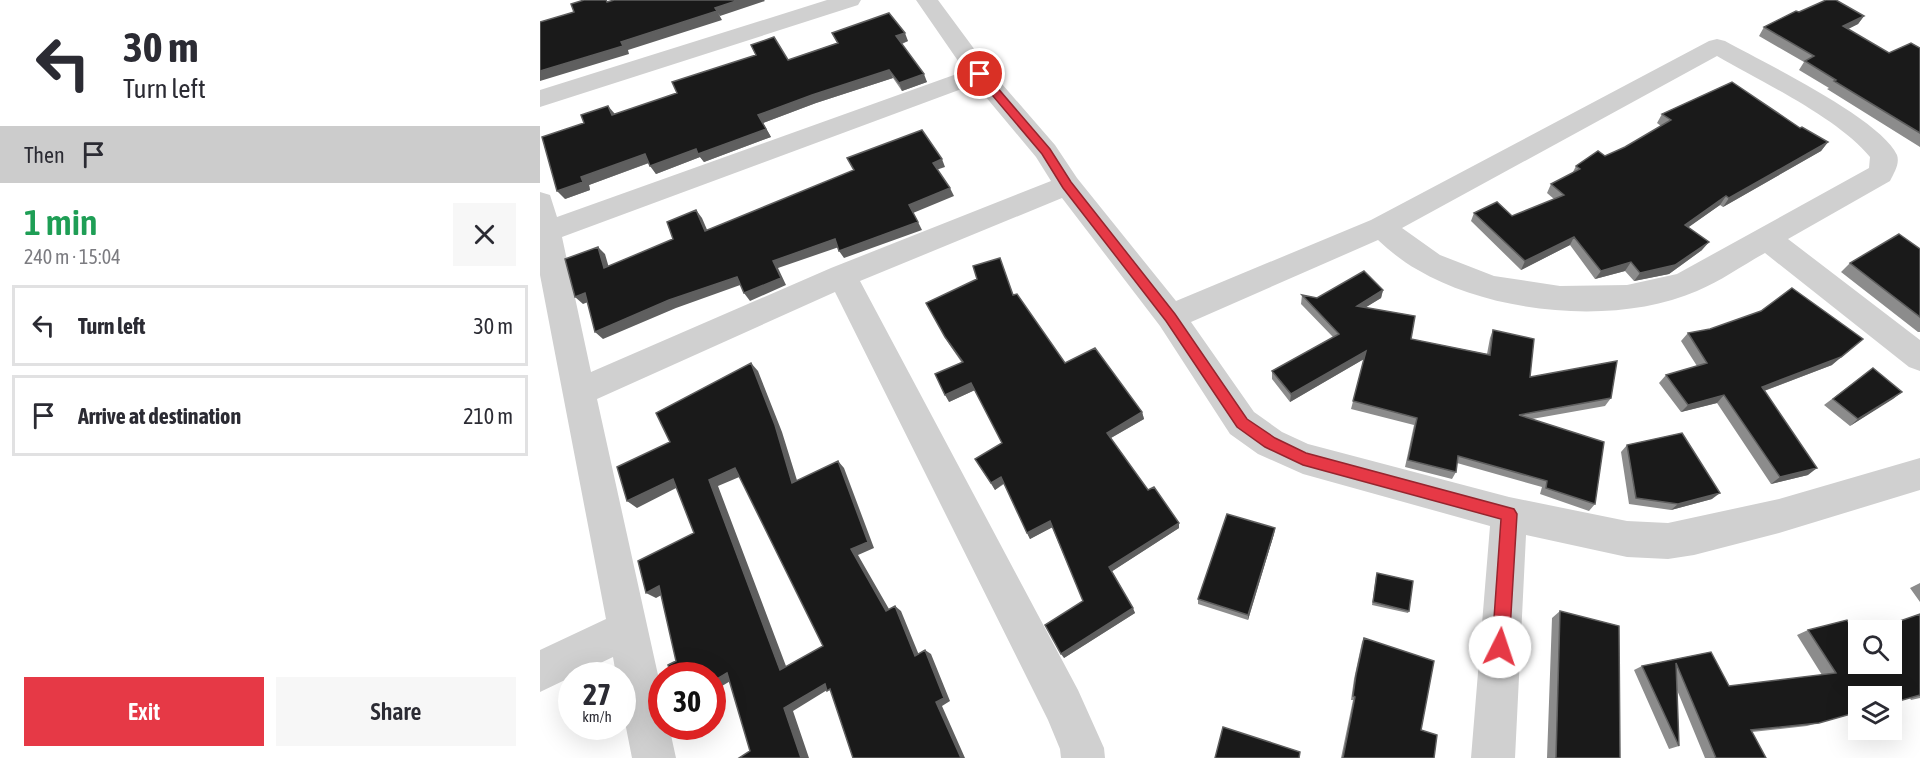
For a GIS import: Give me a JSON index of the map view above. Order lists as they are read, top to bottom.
{
  "page": {
    "turn": ["30 m", "Turn left"],
    "then": "Then",
    "heading": ["1 min", "240 m · 15:04"],
    "list": [
      {
        "name": "Turn left",
        "value": "30 m"
      },
      {
        "name": "Arrive at destination",
        "value": "210 m"
      }
    ],
    "speed": "27 km/h",
    "limit": "30",
    "buttons": ["Exit", "Share"]
  }
}
